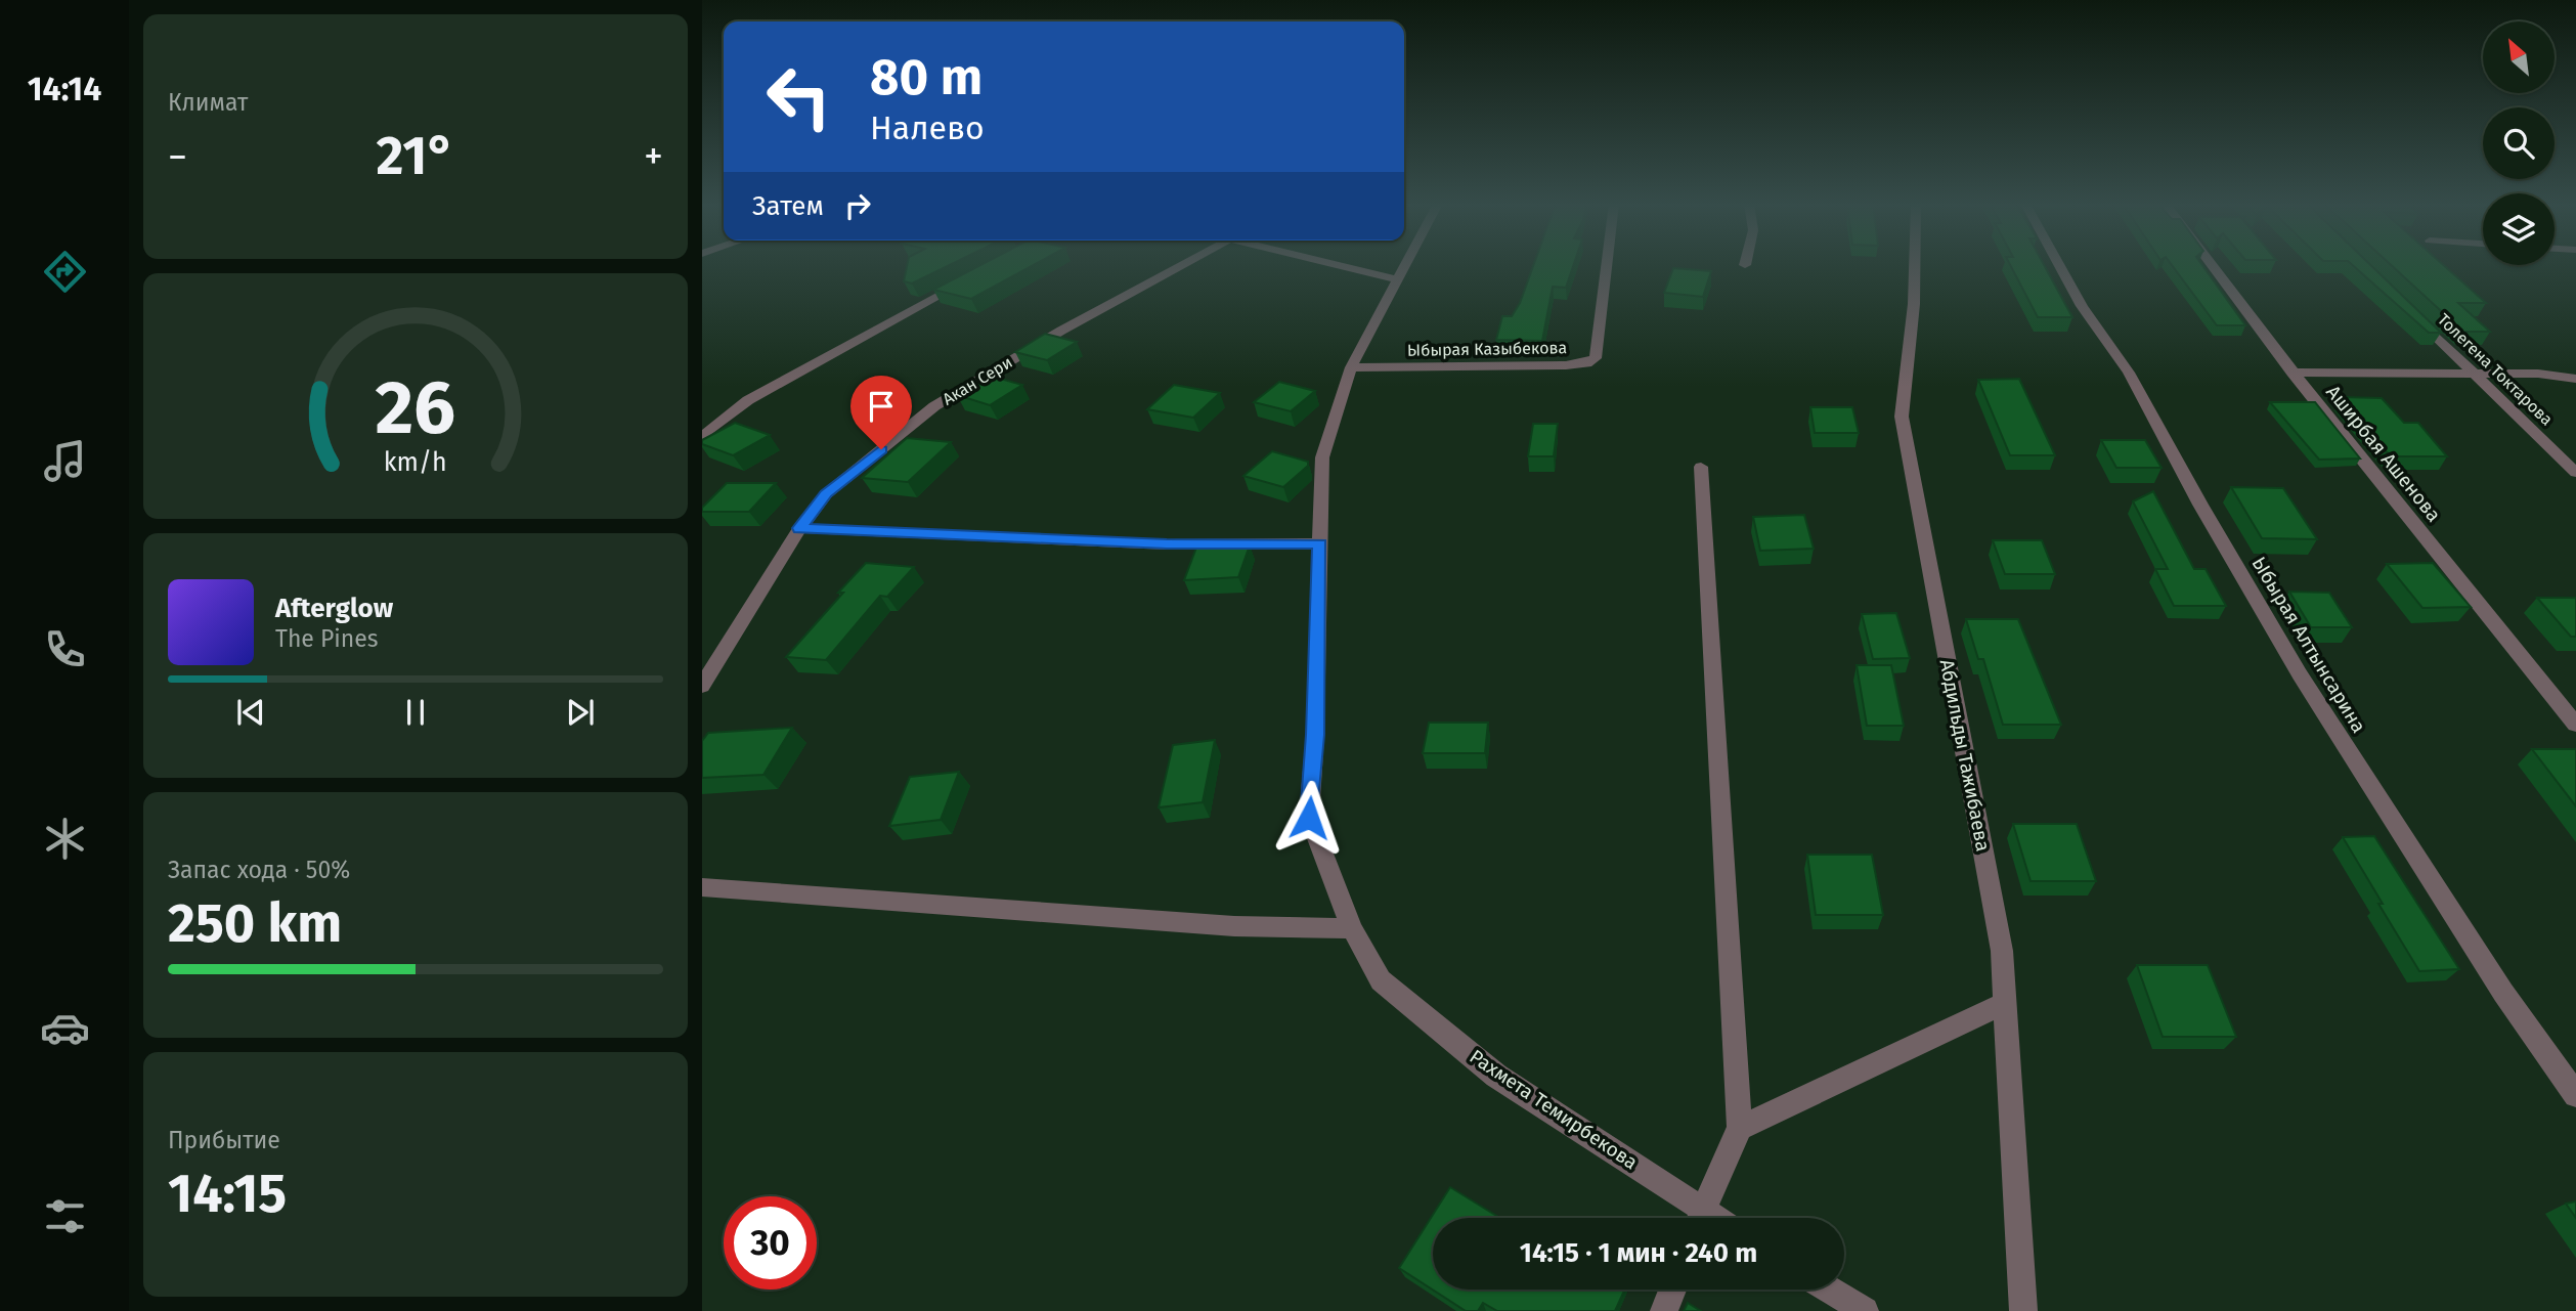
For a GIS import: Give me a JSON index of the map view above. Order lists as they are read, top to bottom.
{
  "streets": {
    "street": [
      "Ыбырая Казыбекова",
      "Толегена Токтарова",
      "Акан Сери",
      "Аширбая Ашенова",
      "Ыбырая Алтынсарина",
      "Абдильды Тажибаева",
      "Рахмета Темирбекова"
    ]
  },
  "crossings": [
    ["Ыбырая Казыбекова", "Рахмета Темирбекова"]
  ],
  "north": "top left",
  "page": {
    "tabs": "14:14",
    "tile": [
      "Климат",
      ["Запас хода · 50%", "250 km"],
      ["Прибытие", "14:15"]
    ],
    "turn": ["80 m", "Налево"],
    "heat": ["−", "21°", "+"],
    "then": "Затем",
    "song": ["Afterglow", "The Pines"],
    "limit": "30",
    "trip": "14:15 · 1 мин · 240 m",
    "gauge": ["26", "km/h"]
  }
}
